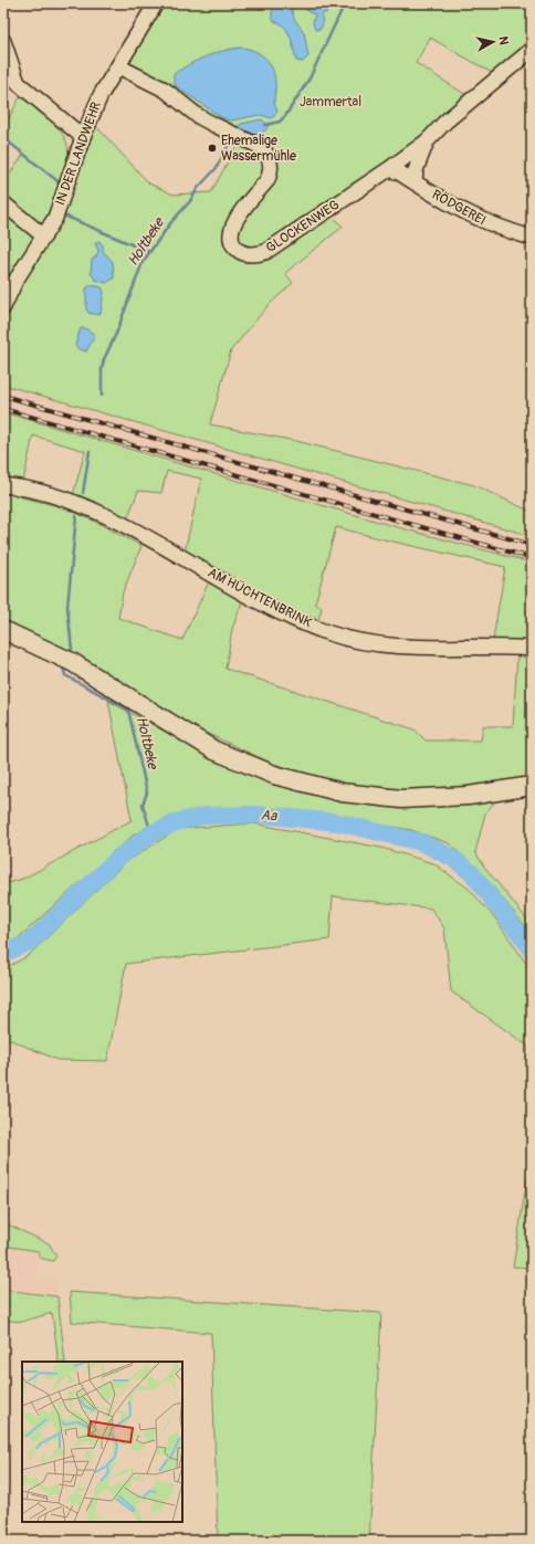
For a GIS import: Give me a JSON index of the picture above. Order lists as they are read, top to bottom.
{
  "streets": {
    "street": [
      "IN DER LANDWEHR",
      "RÖDGEREI",
      "GLOCKENWEG",
      "AM HÜCHTENBRINK"
    ]
  },
  "crossings": [
    ["IN DER LANDWEHR", "GLOCKENWEG"],
    ["RÖDGEREI", "GLOCKENWEG"]
  ],
  "water": ["Holtbeke", "Aa"],
  "parks": ["Jammertal"],
  "places": ["Ehemalige Wassermühle"],
  "north": "right"
}
